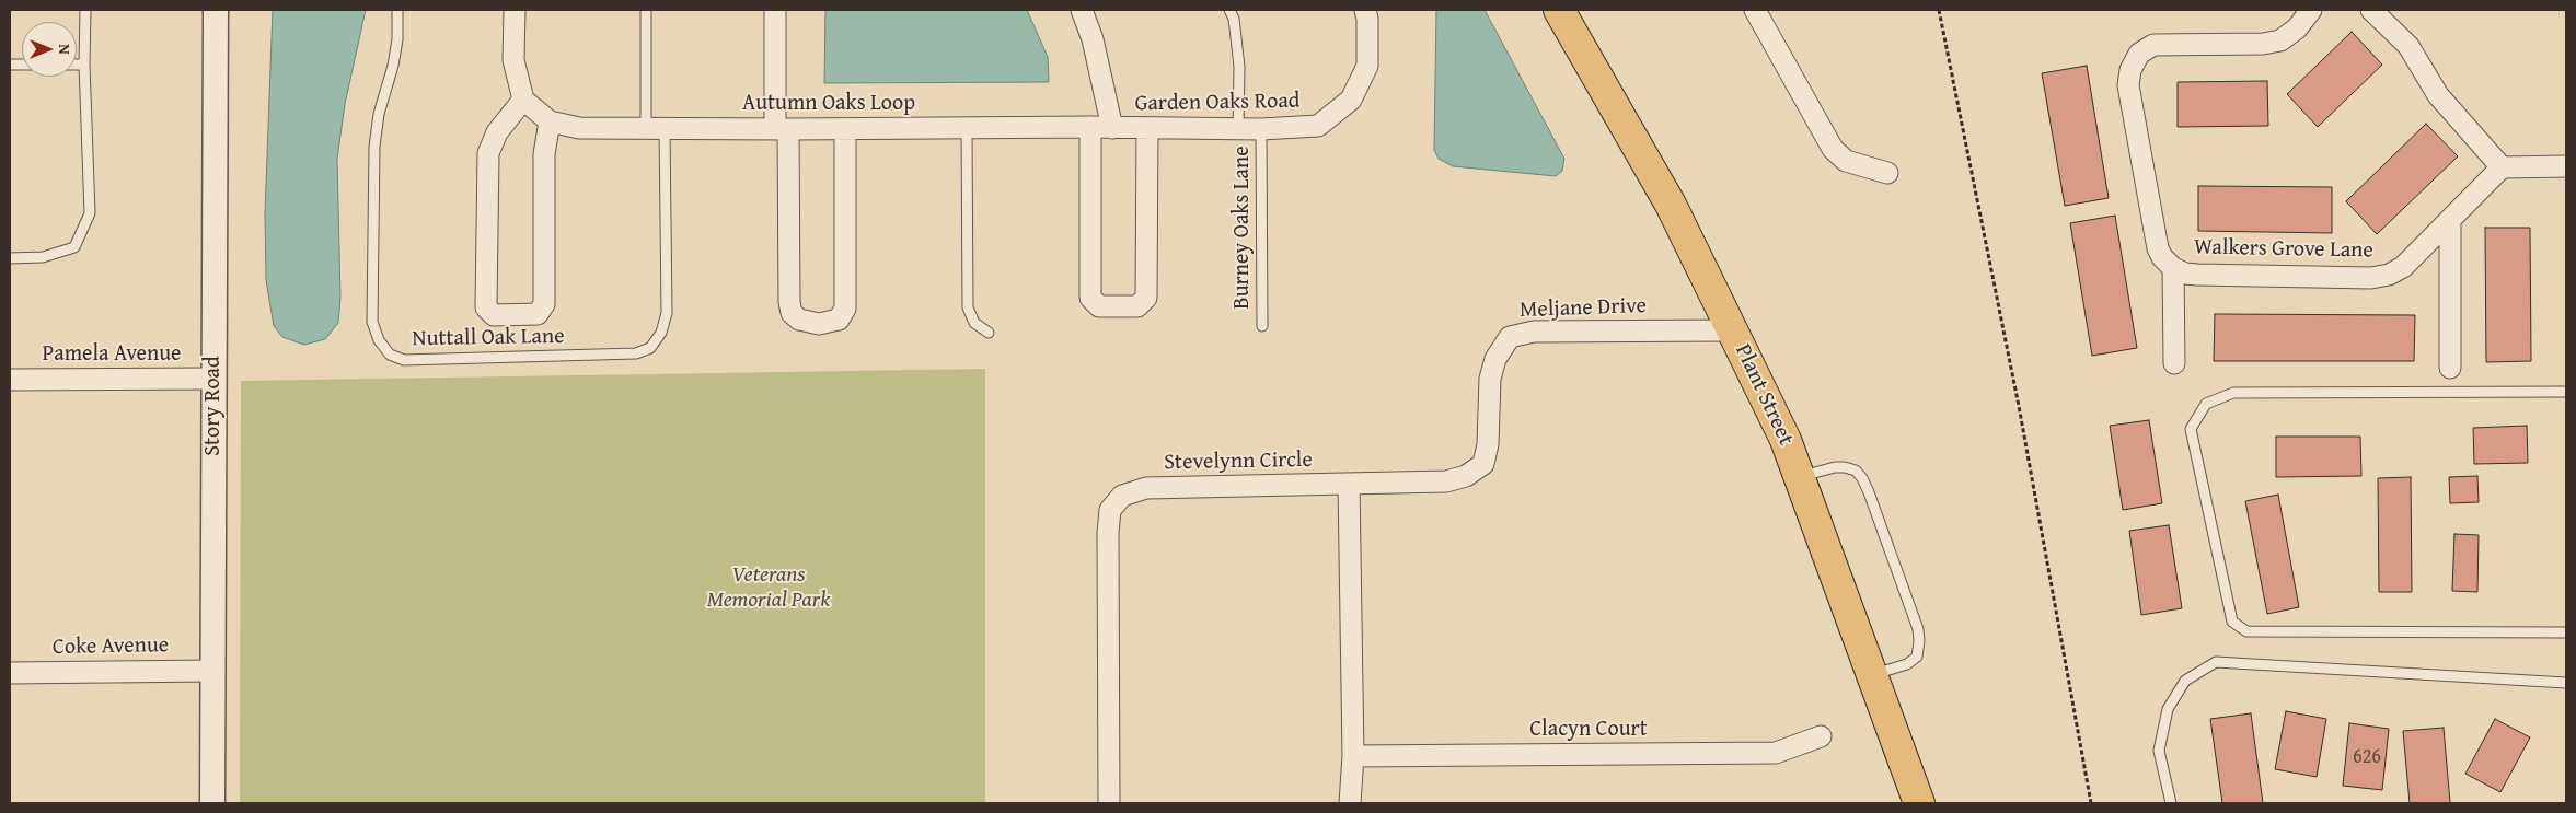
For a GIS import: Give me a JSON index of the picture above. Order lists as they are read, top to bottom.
{
  "streets": {
    "main road": ["Plant Street"],
    "street": [
      "Garden Oaks Road",
      "Autumn Oaks Loop",
      "Walkers Grove Lane",
      "Meljane Drive",
      "Pamela Avenue",
      "Story Road",
      "Stevelynn Circle",
      "Coke Avenue",
      "Clacyn Court"
    ],
    "lane": ["Burney Oaks Lane", "Nuttall Oak Lane"]
  },
  "crossings": [
    ["Garden Oaks Road", "Autumn Oaks Loop"],
    ["Garden Oaks Road", "Burney Oaks Lane"],
    ["Autumn Oaks Loop", "Nuttall Oak Lane"],
    ["Meljane Drive", "Plant Street"],
    ["Meljane Drive", "Stevelynn Circle"],
    ["Pamela Avenue", "Story Road"],
    ["Story Road", "Coke Avenue"]
  ],
  "parks": ["Veterans Memorial Park"],
  "house_numbers": ["626"],
  "north": "right"
}
